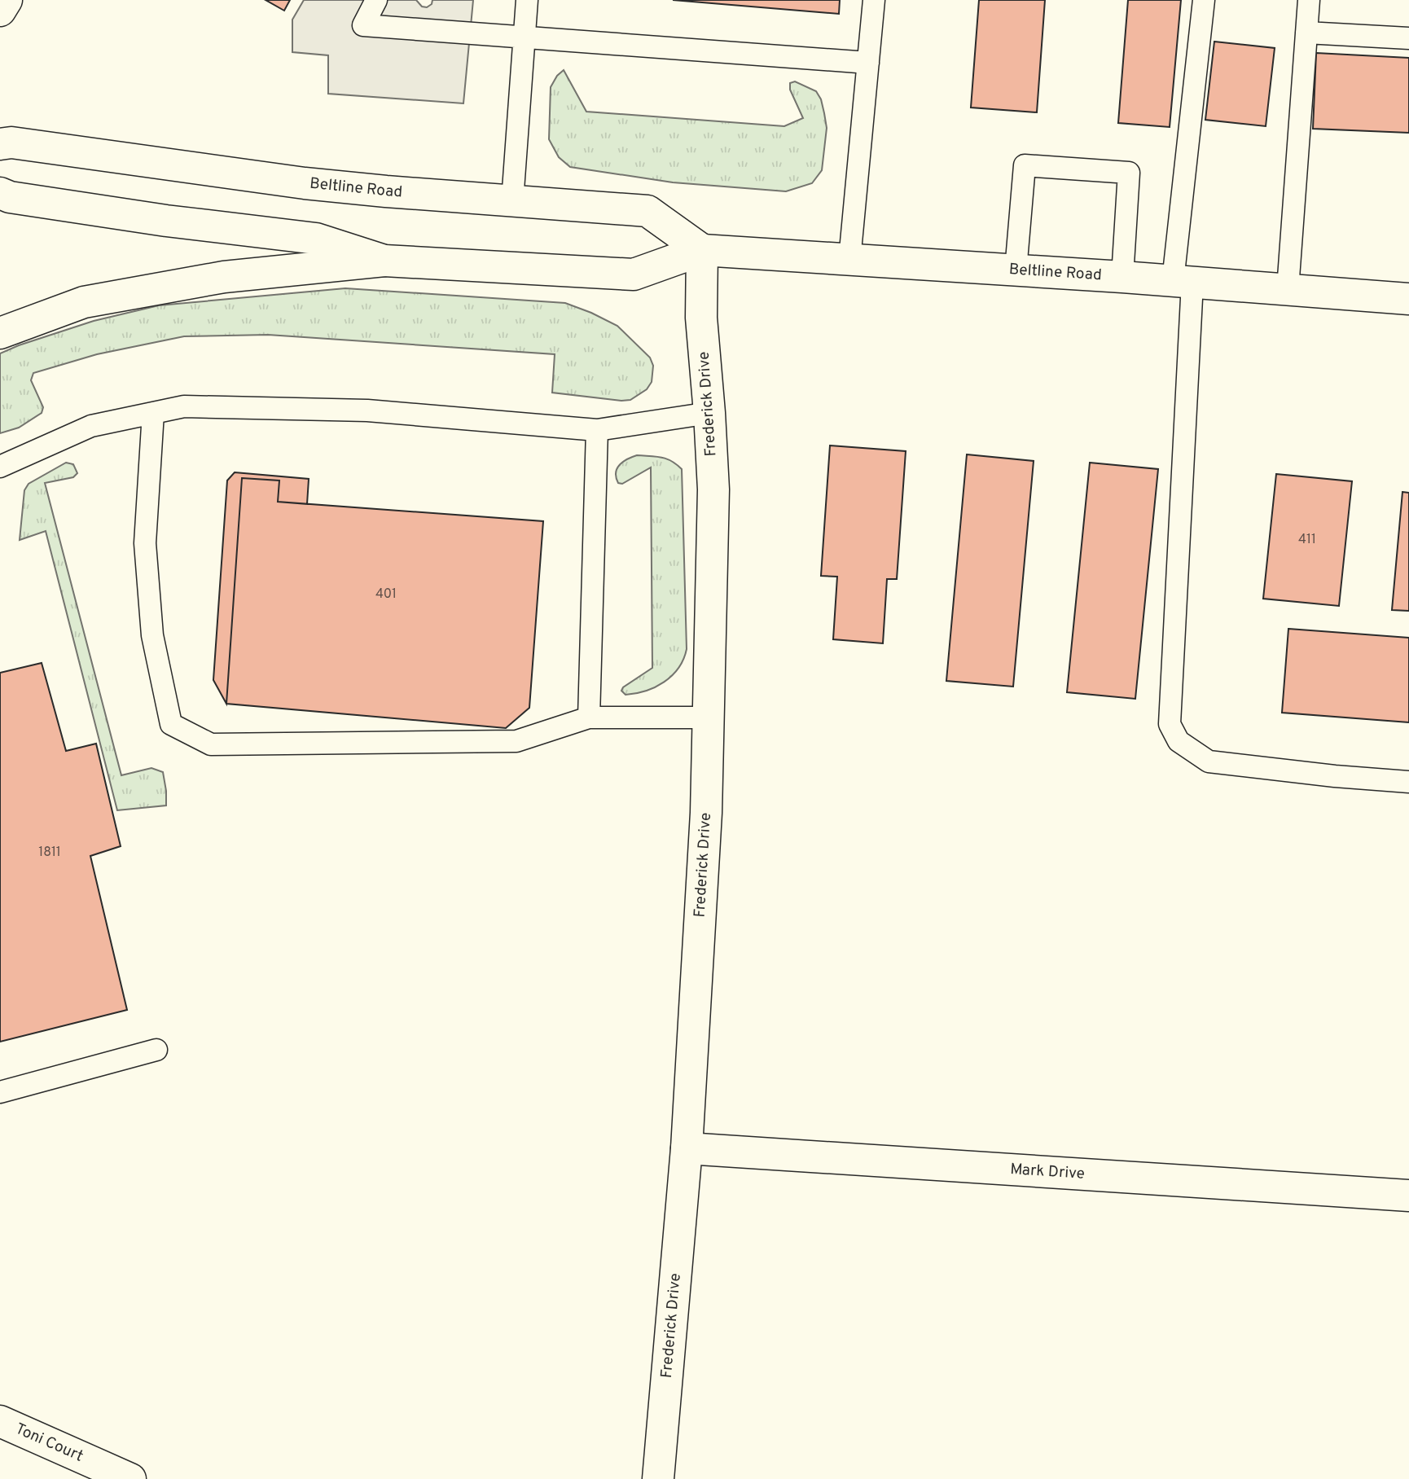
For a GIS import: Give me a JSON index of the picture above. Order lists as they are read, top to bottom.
{
  "streets": {
    "main road": [
      "Beltline Road",
      "Frederick Drive",
      "Mark Drive",
      "Toni Court"
    ]
  },
  "crossings": [
    ["Beltline Road", "Frederick Drive"],
    ["Frederick Drive", "Mark Drive"]
  ],
  "house_numbers": ["411", "401", "1811"]
}
